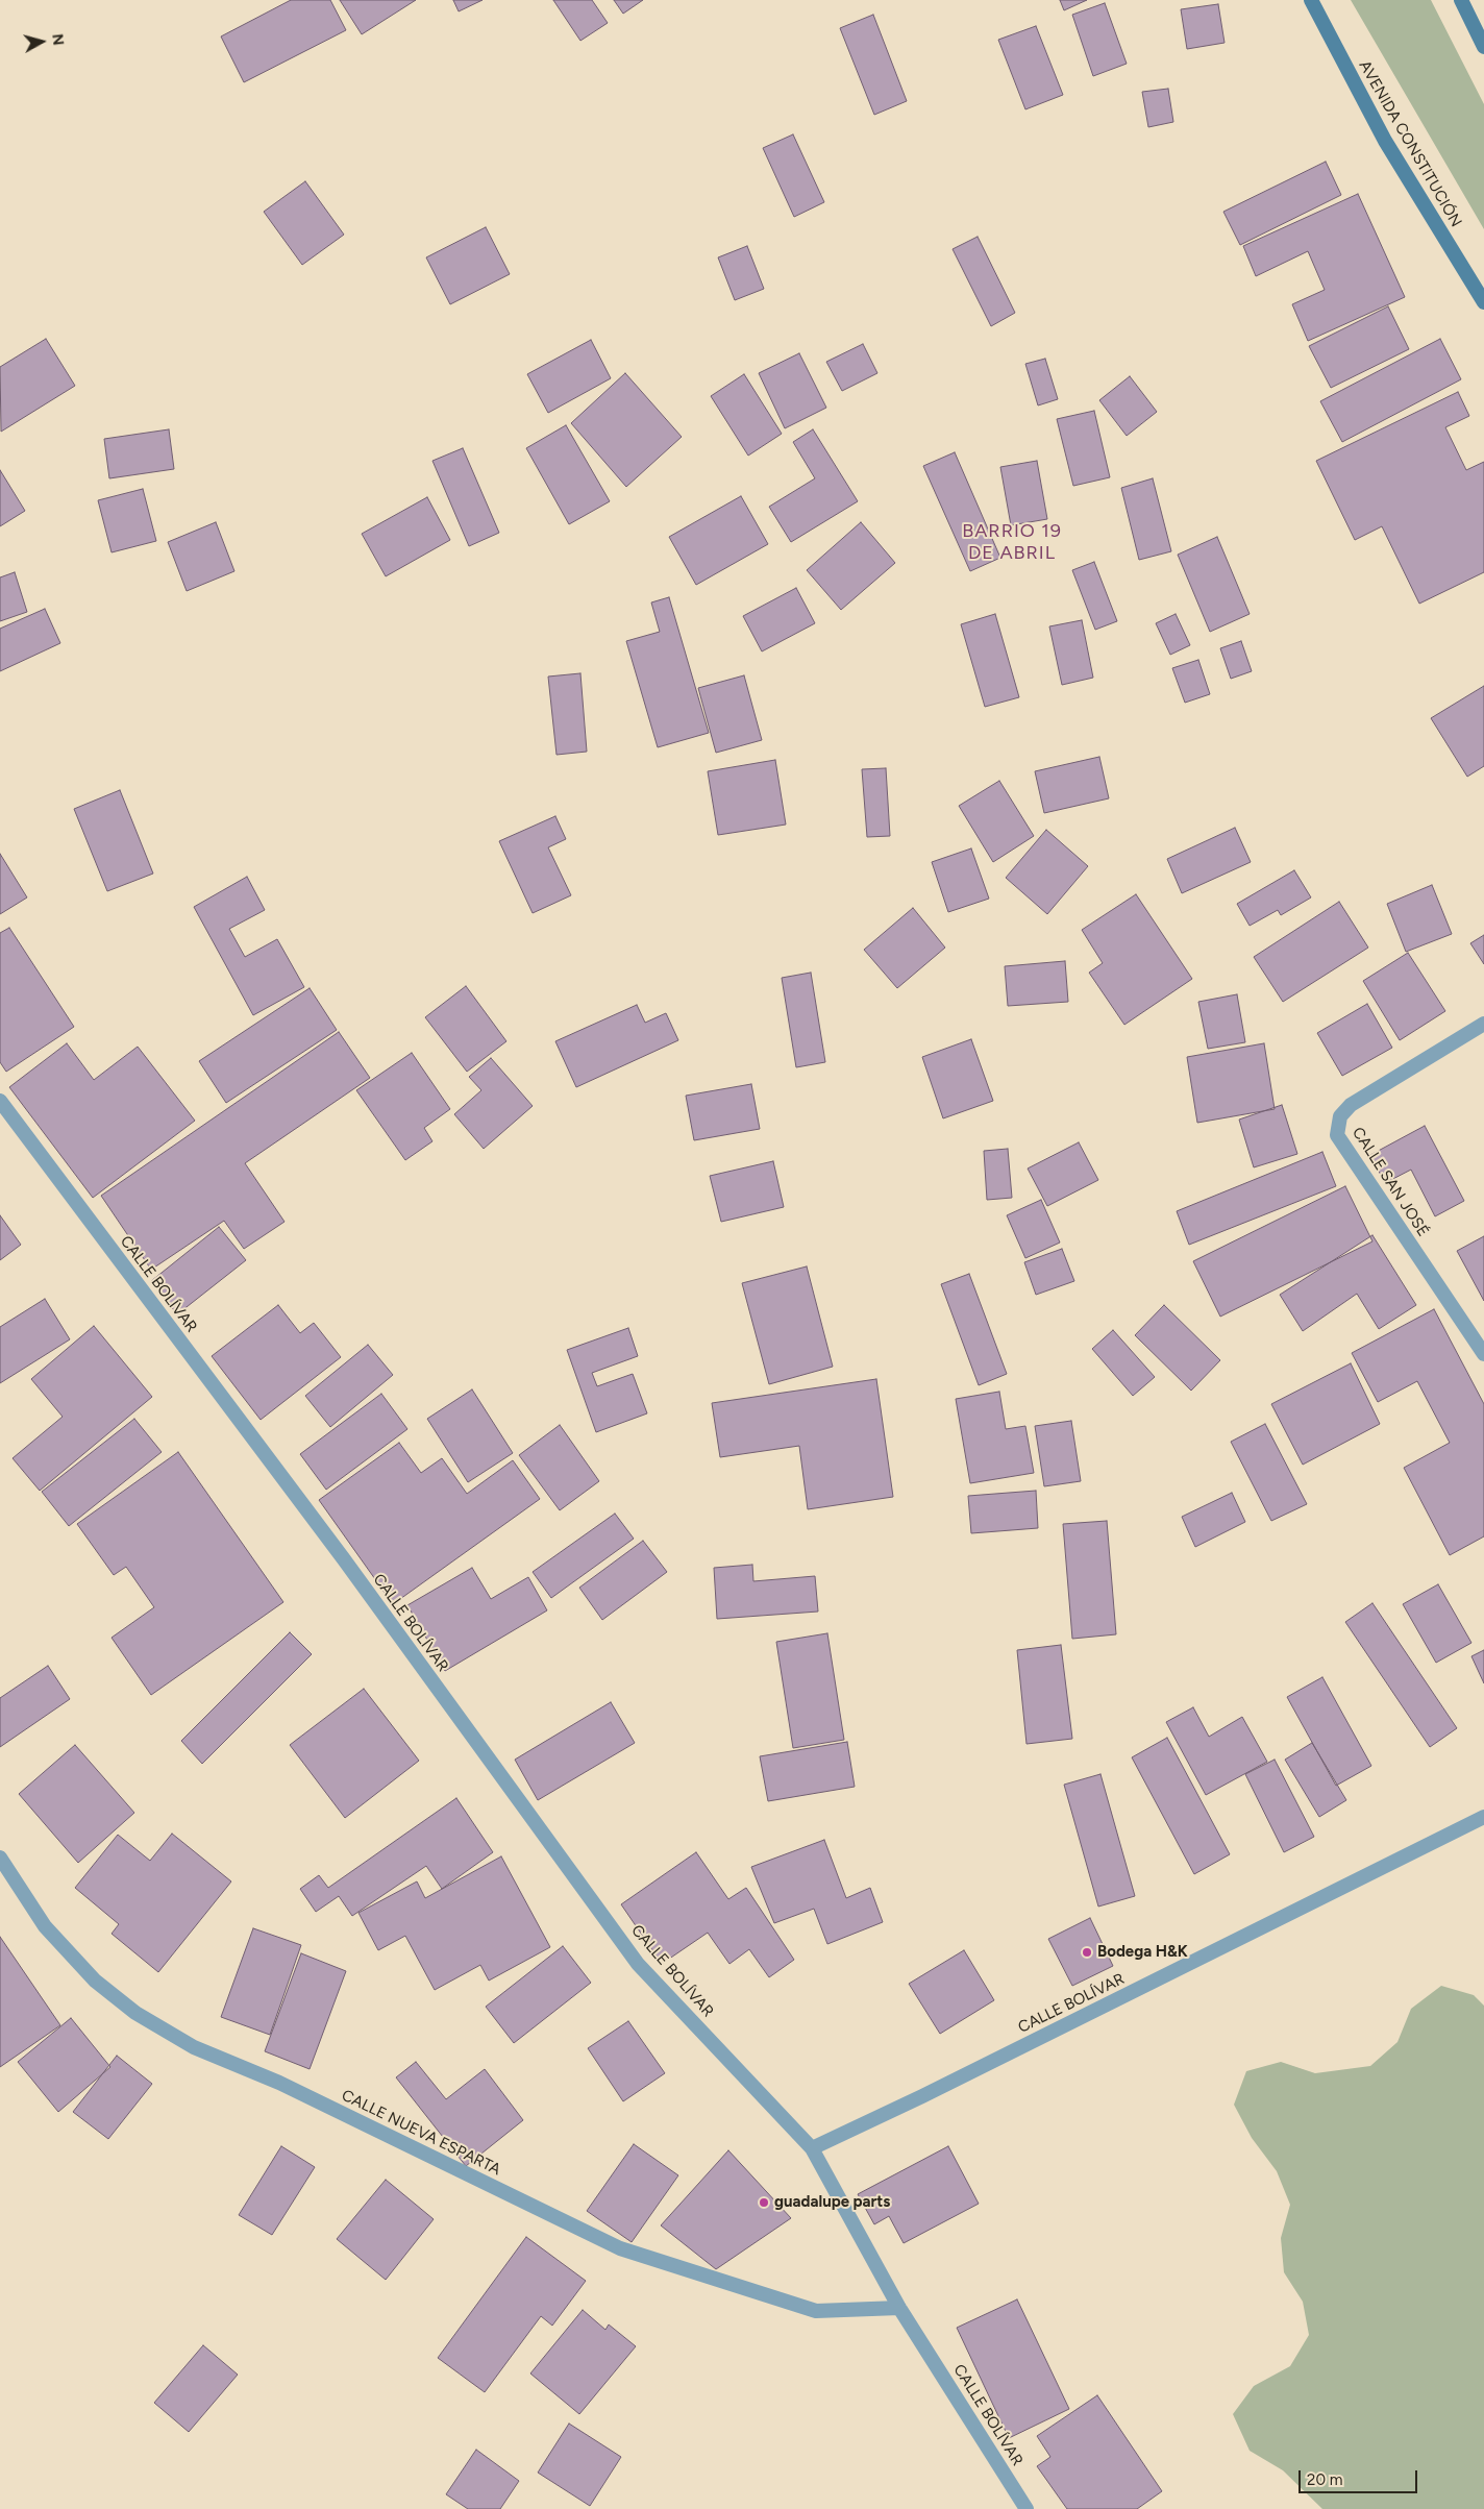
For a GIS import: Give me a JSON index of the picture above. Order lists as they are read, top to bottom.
{
  "streets": {
    "main road": ["AVENIDA CONSTITUCIÓN"],
    "street": ["CALLE SAN JOSÉ", "CALLE BOLÍVAR", "CALLE NUEVA ESPARTA"]
  },
  "crossings": [
    ["CALLE BOLÍVAR", "CALLE NUEVA ESPARTA"]
  ],
  "districts": ["BARRIO 19 DE ABRIL"],
  "places": ["Bodega H&K", "guadalupe parts"],
  "scale_bar": "20 m",
  "north": "right"
}
